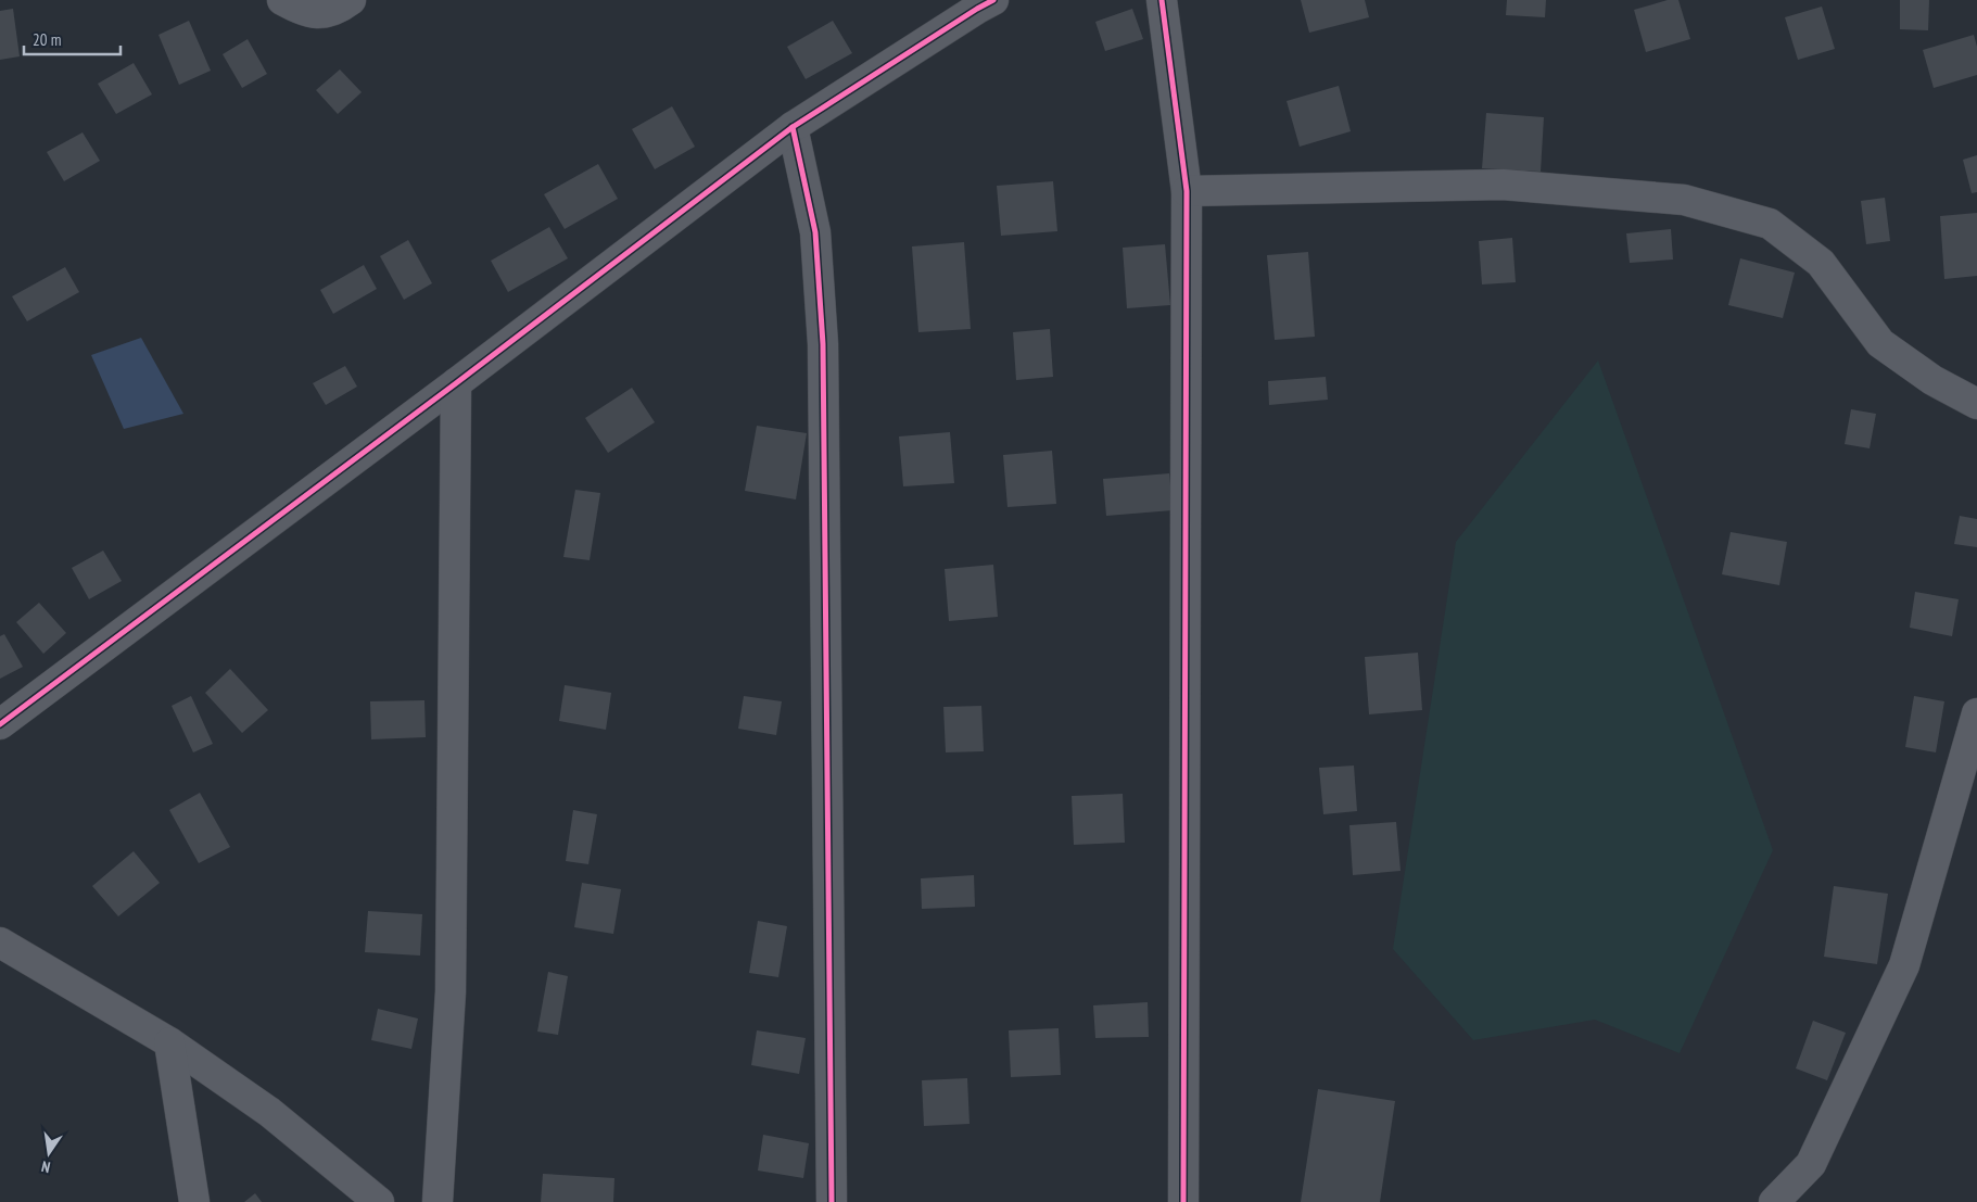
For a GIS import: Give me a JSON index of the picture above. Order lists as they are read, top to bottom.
{
  "scale_bar": "20 m",
  "north": "bottom"
}
